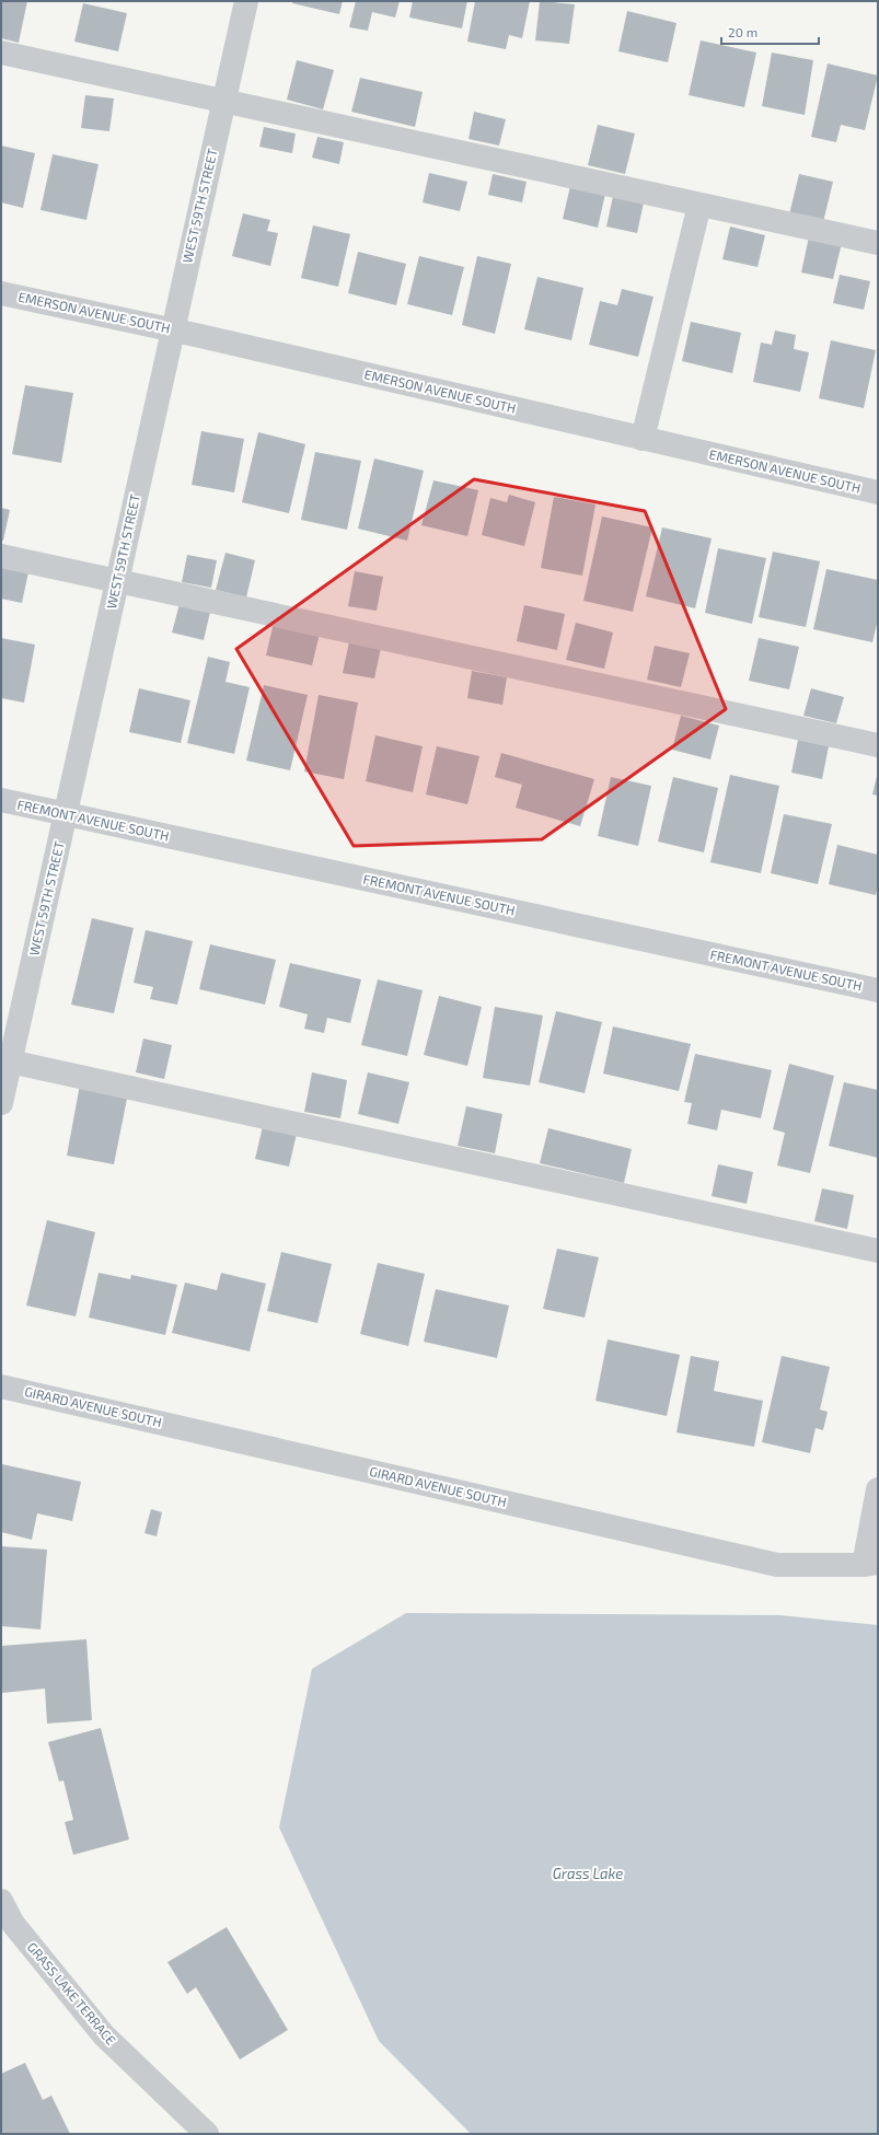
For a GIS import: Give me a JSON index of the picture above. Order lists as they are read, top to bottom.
{
  "streets": {
    "street": [
      "WEST 59TH STREET",
      "EMERSON AVENUE SOUTH",
      "FREMONT AVENUE SOUTH",
      "GIRARD AVENUE SOUTH",
      "GRASS LAKE TERRACE"
    ]
  },
  "crossings": [
    ["WEST 59TH STREET", "EMERSON AVENUE SOUTH"],
    ["WEST 59TH STREET", "FREMONT AVENUE SOUTH"]
  ],
  "water": ["Grass Lake"],
  "scale_bar": "20 m"
}
